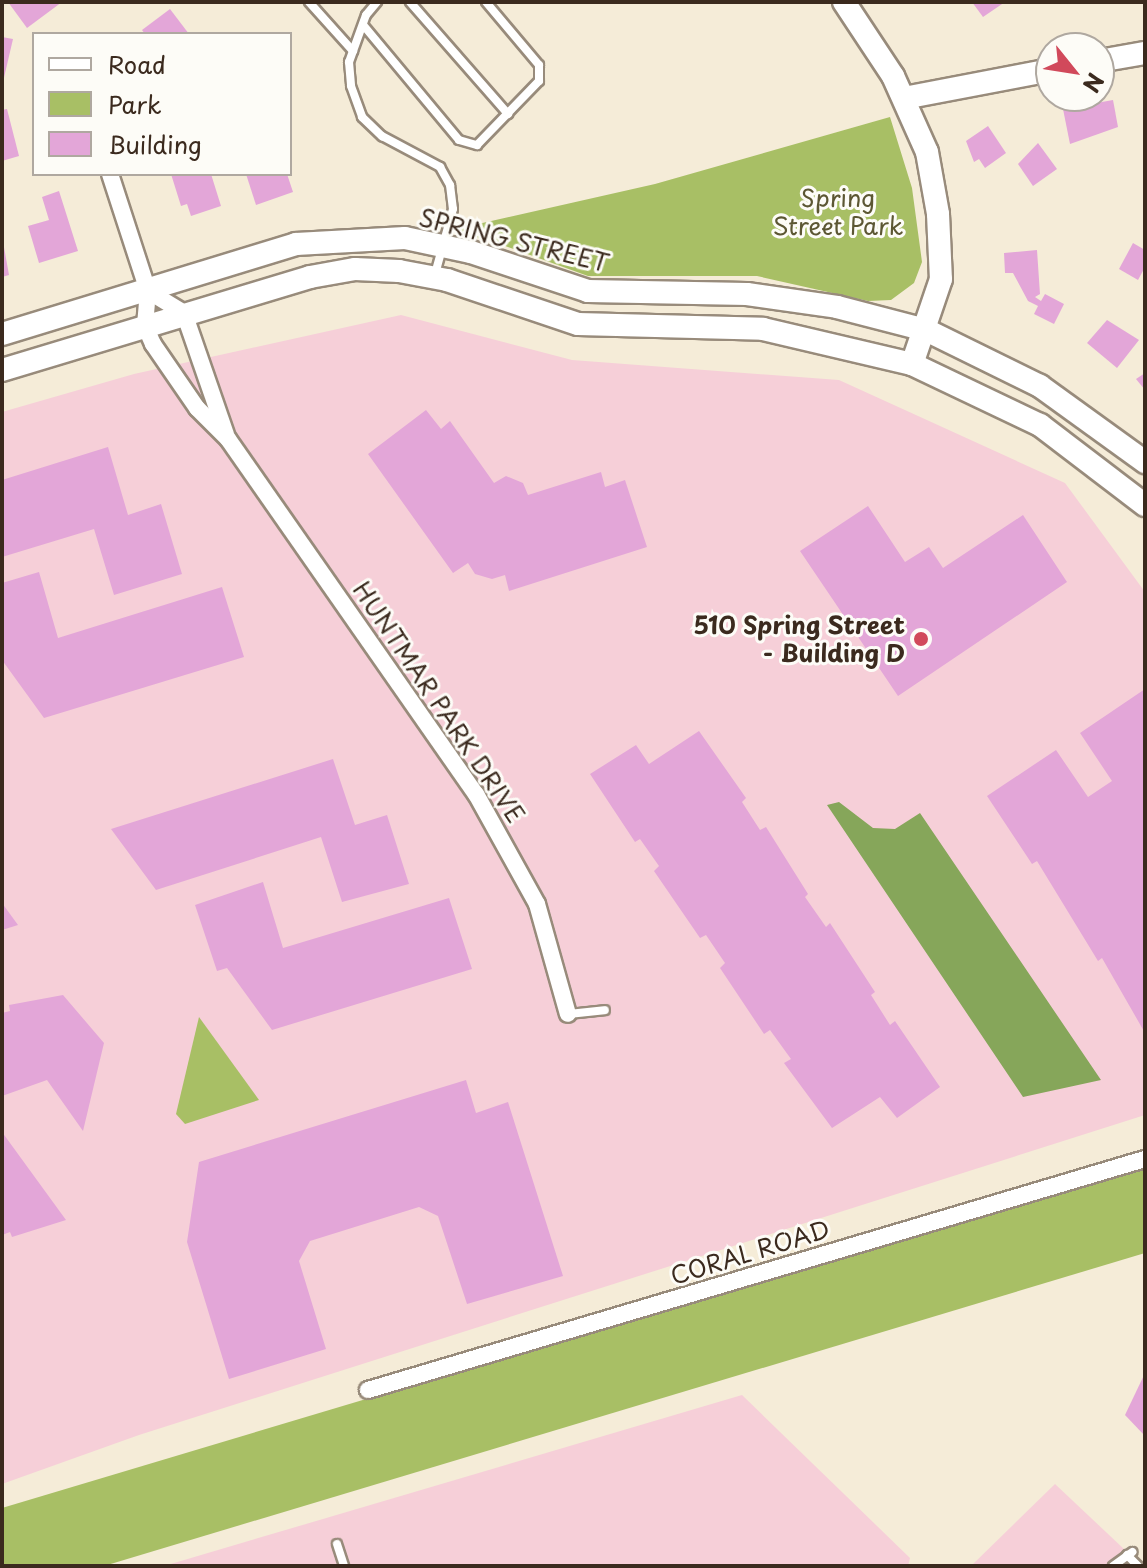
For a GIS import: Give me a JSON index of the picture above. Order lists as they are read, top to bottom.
{
  "streets": {
    "main road": ["SPRING STREET"],
    "street": ["HUNTMAR PARK DRIVE", "CORAL ROAD"]
  },
  "parks": ["Spring Street Park"],
  "places": ["510 Spring Street - Building D"],
  "legend": ["Road", "Park", "Building"],
  "north": "bottom right"
}
